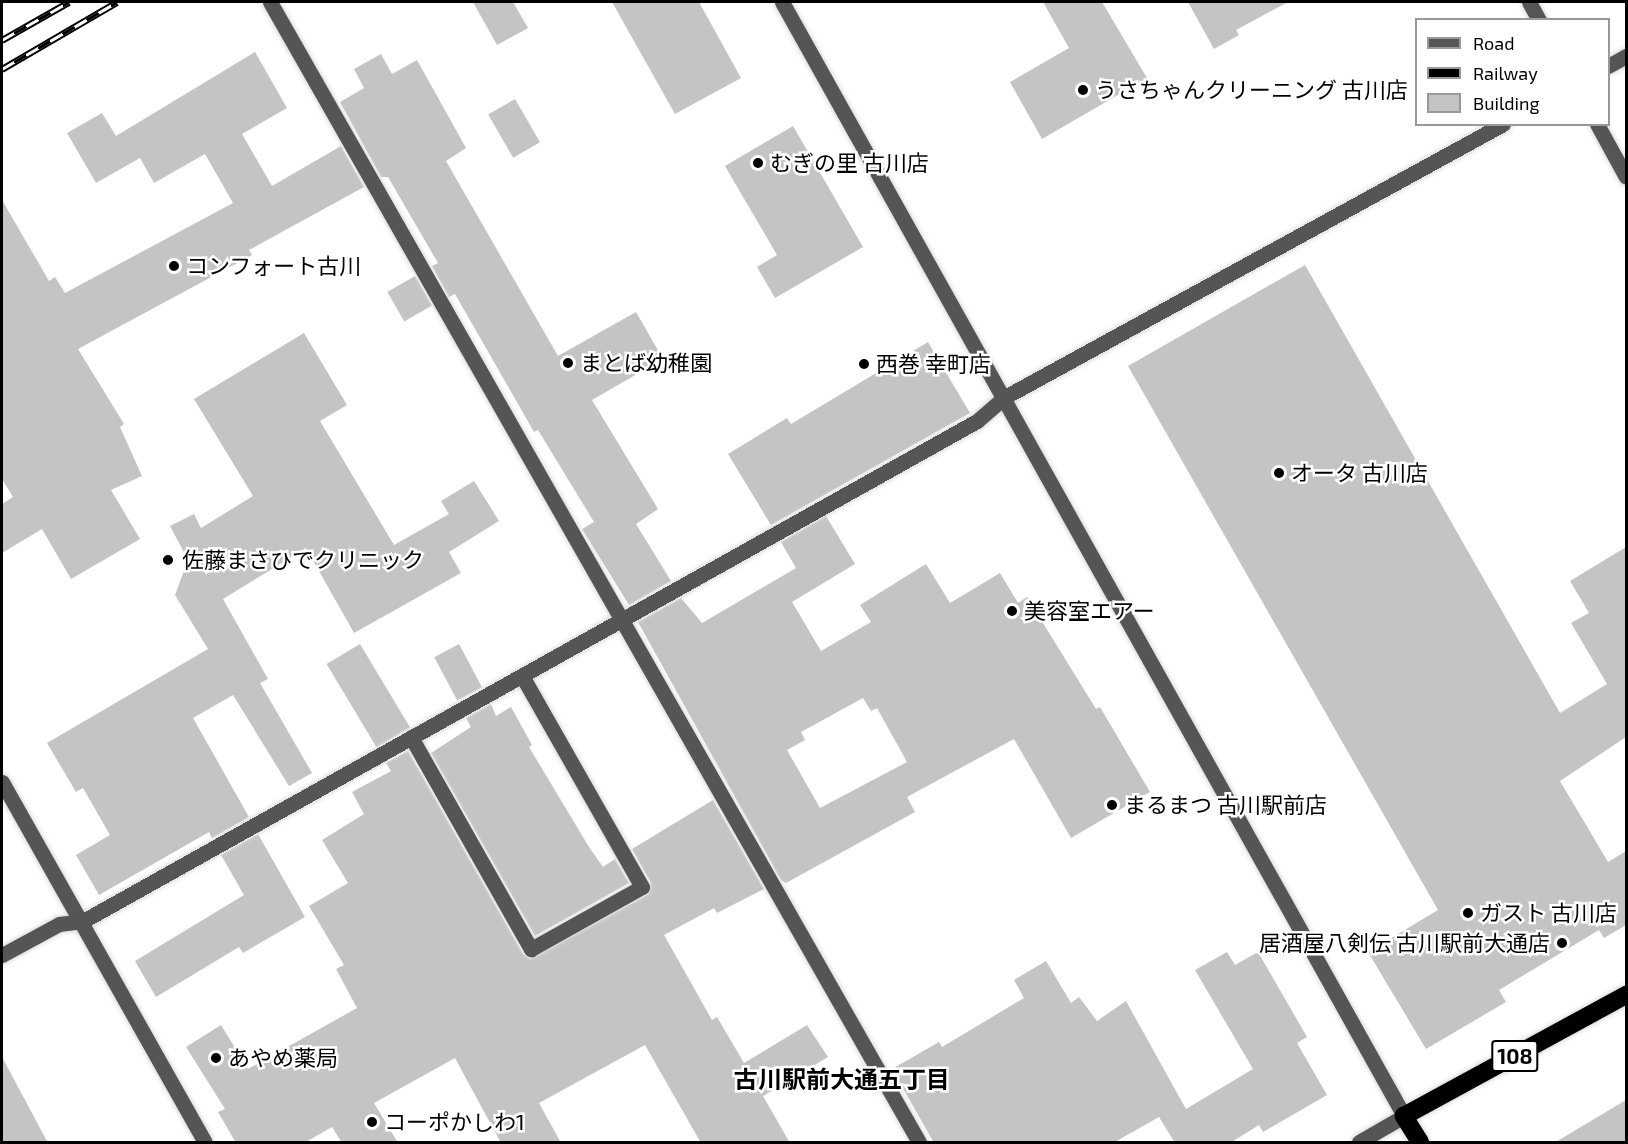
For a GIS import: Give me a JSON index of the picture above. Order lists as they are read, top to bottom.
{
  "streets": {
    "highway": ["108"]
  },
  "districts": ["古川駅前大通五丁目"],
  "places": [
    "うさちゃんクリーニング 古川店",
    "むぎの里 古川店",
    "コンフォート古川",
    "まとば幼稚園",
    "西巻 幸町店",
    "オータ 古川店",
    "佐藤まさひでクリニック",
    "美容室エアー",
    "まるまつ 古川駅前店",
    "ガスト 古川店",
    "居酒屋八剣伝 古川駅前大通店",
    "あやめ薬局",
    "コーポかしわ1"
  ],
  "legend": ["Road", "Railway", "Building"]
}
